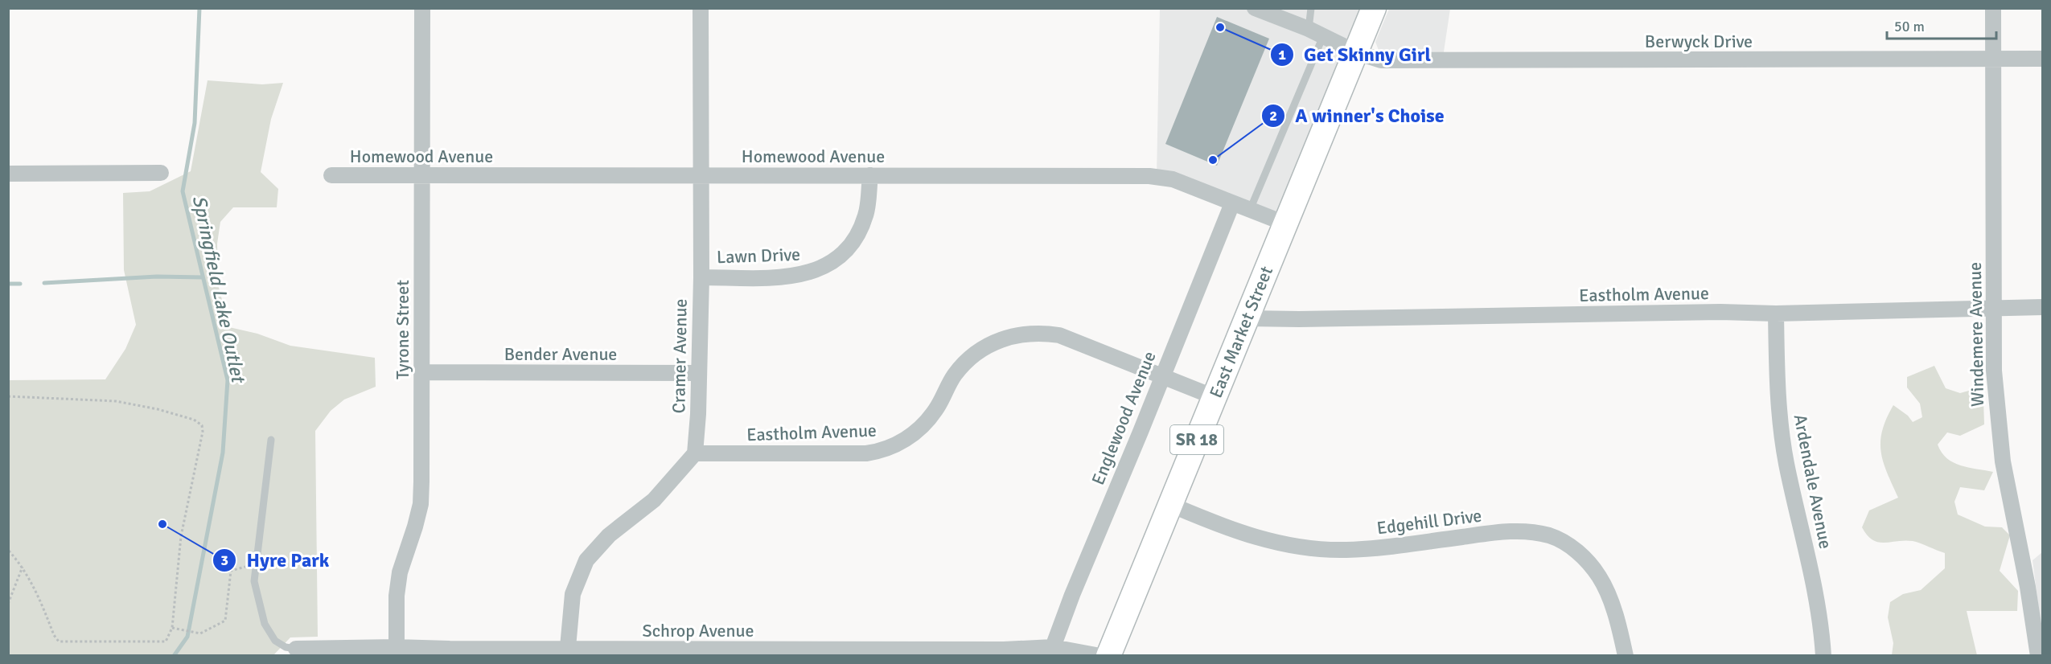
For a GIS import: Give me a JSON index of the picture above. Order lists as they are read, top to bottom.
{
  "streets": {
    "main road": ["East Market Street", "SR 18"],
    "street": [
      "Berwyck Drive",
      "Homewood Avenue",
      "Lawn Drive",
      "Eastholm Avenue",
      "Tyrone Street",
      "Windemere Avenue",
      "Bender Avenue",
      "Cramer Avenue",
      "Englewood Avenue",
      "Ardendale Avenue",
      "Edgehill Drive",
      "Schrop Avenue"
    ]
  },
  "crossings": [
    ["Berwyck Drive", "East Market Street"],
    ["Berwyck Drive", "Windemere Avenue"],
    ["Homewood Avenue", "Lawn Drive"],
    ["Homewood Avenue", "Tyrone Street"],
    ["Homewood Avenue", "East Market Street"],
    ["Homewood Avenue", "Cramer Avenue"],
    ["Homewood Avenue", "Englewood Avenue"],
    ["Lawn Drive", "Cramer Avenue"],
    ["Eastholm Avenue", "East Market Street"],
    ["Eastholm Avenue", "Windemere Avenue"],
    ["Eastholm Avenue", "Cramer Avenue"],
    ["Eastholm Avenue", "Englewood Avenue"],
    ["Eastholm Avenue", "Ardendale Avenue"],
    ["Tyrone Street", "Bender Avenue"],
    ["Tyrone Street", "Schrop Avenue"],
    ["East Market Street", "Edgehill Drive"],
    ["Bender Avenue", "Cramer Avenue"],
    ["Englewood Avenue", "Schrop Avenue"]
  ],
  "water": ["Springfield Lake Outlet"],
  "places": ["Get Skinny Girl", "A winner's Choise", "Hyre Park"],
  "scale_bar": "50 m"
}
